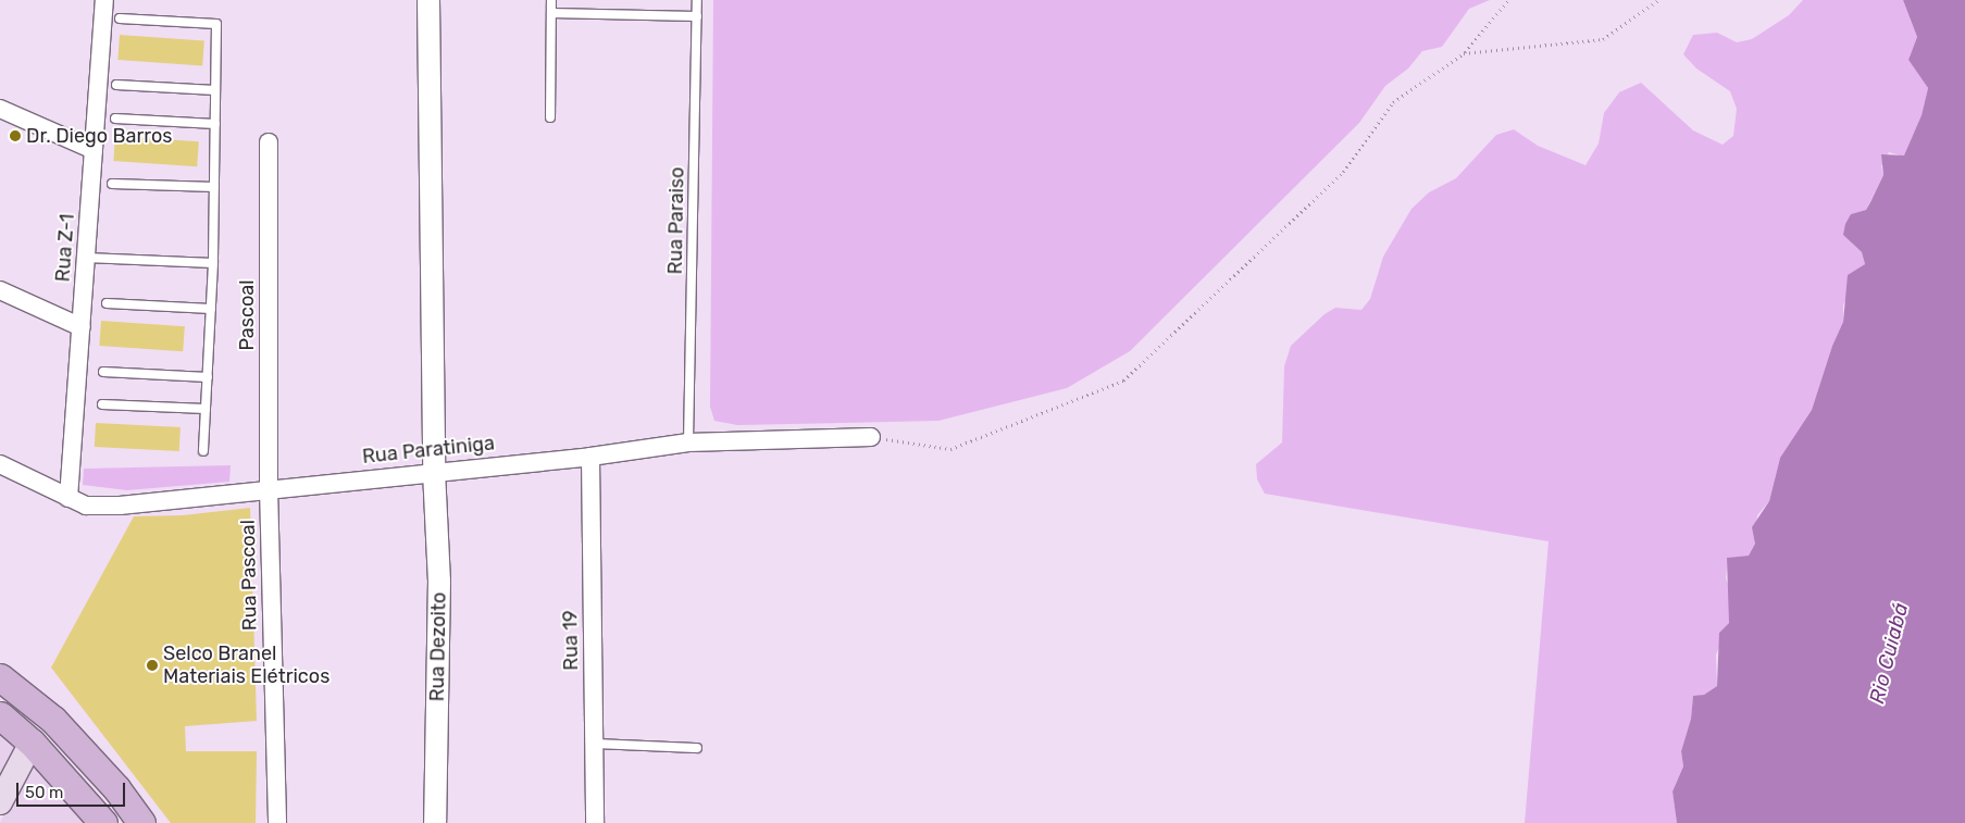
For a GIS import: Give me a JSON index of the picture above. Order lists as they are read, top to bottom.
{
  "streets": {
    "street": [
      "Rua Z-1",
      "Pascoal",
      "Rua Paratiniga",
      "Rua Pascoal",
      "Rua 19",
      "Rua Dezoito"
    ],
    "lane": ["Rua Paraiso"]
  },
  "crossings": [
    ["Rua Paraiso", "Rua Paratiniga"],
    ["Rua Z-1", "Rua Paratiniga"],
    ["Pascoal", "Rua Paratiniga"],
    ["Pascoal", "Rua Pascoal"],
    ["Rua Paratiniga", "Rua Pascoal"],
    ["Rua Paratiniga", "Rua 19"],
    ["Rua Paratiniga", "Rua Dezoito"]
  ],
  "water": ["Rio Cuiabá"],
  "places": ["Dr. Diego Barros", "Selco Branel Materiais Elétricos"],
  "scale_bar": "50 m"
}
